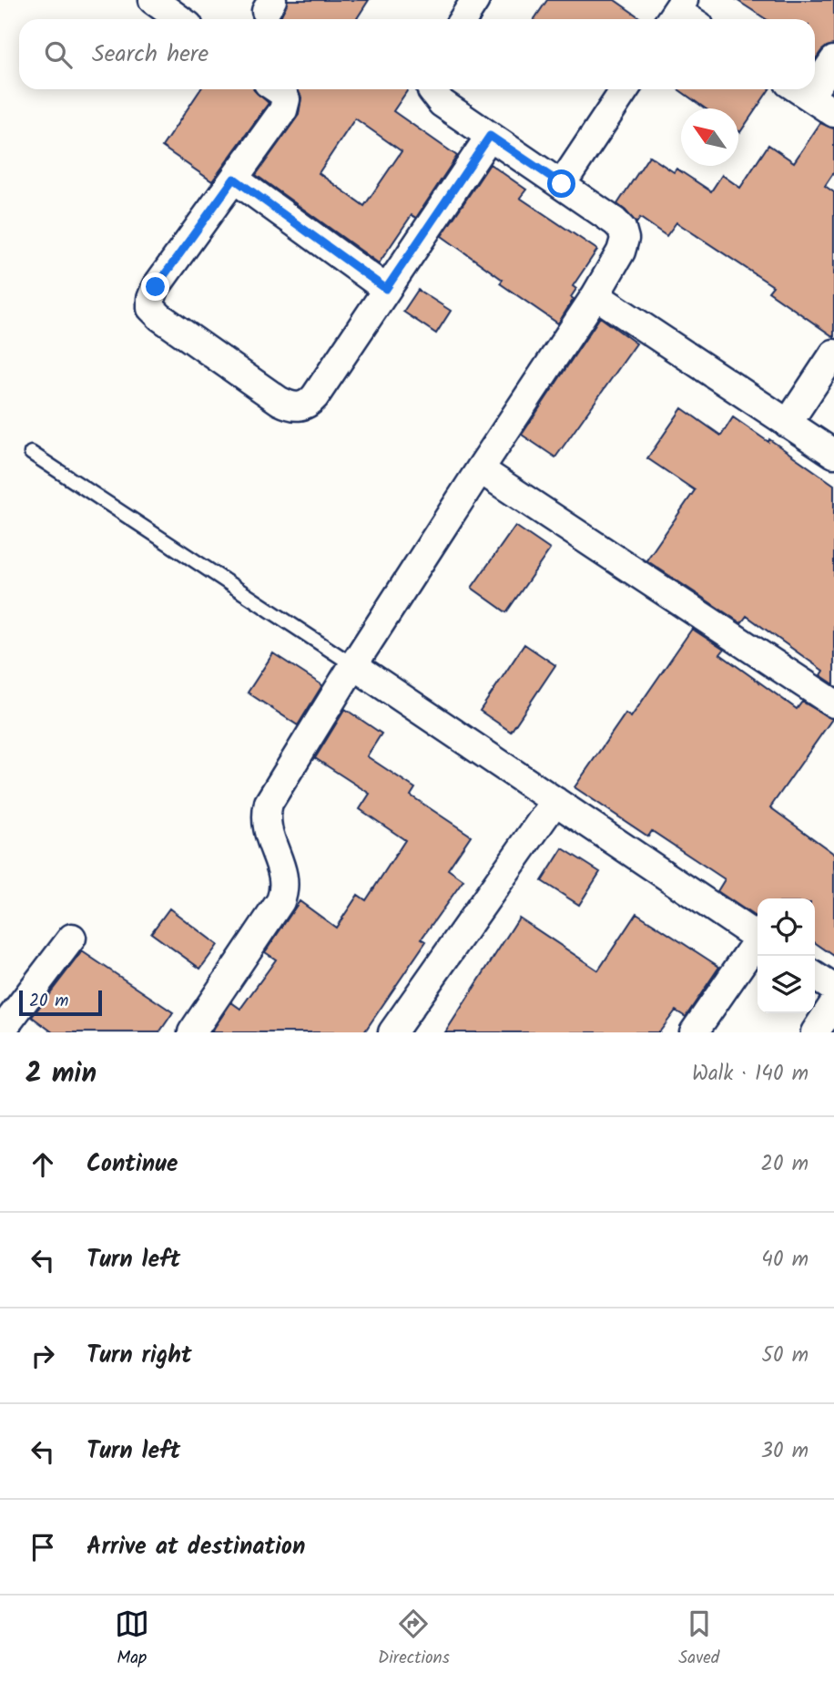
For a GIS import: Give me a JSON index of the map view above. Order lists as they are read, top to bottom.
{
  "scale_bar": "20 m",
  "north": "top left",
  "page": {
    "search": "Search here",
    "scale": "20 m",
    "heading": ["2 min", "Walk · 140 m"],
    "list": [
      ["Continue", "20 m"],
      ["Turn left", "40 m"],
      ["Turn right", "50 m"],
      ["Turn left", "30 m"],
      "Arrive at destination"
    ],
    "nav": ["Map", "Directions", "Saved"]
  }
}
